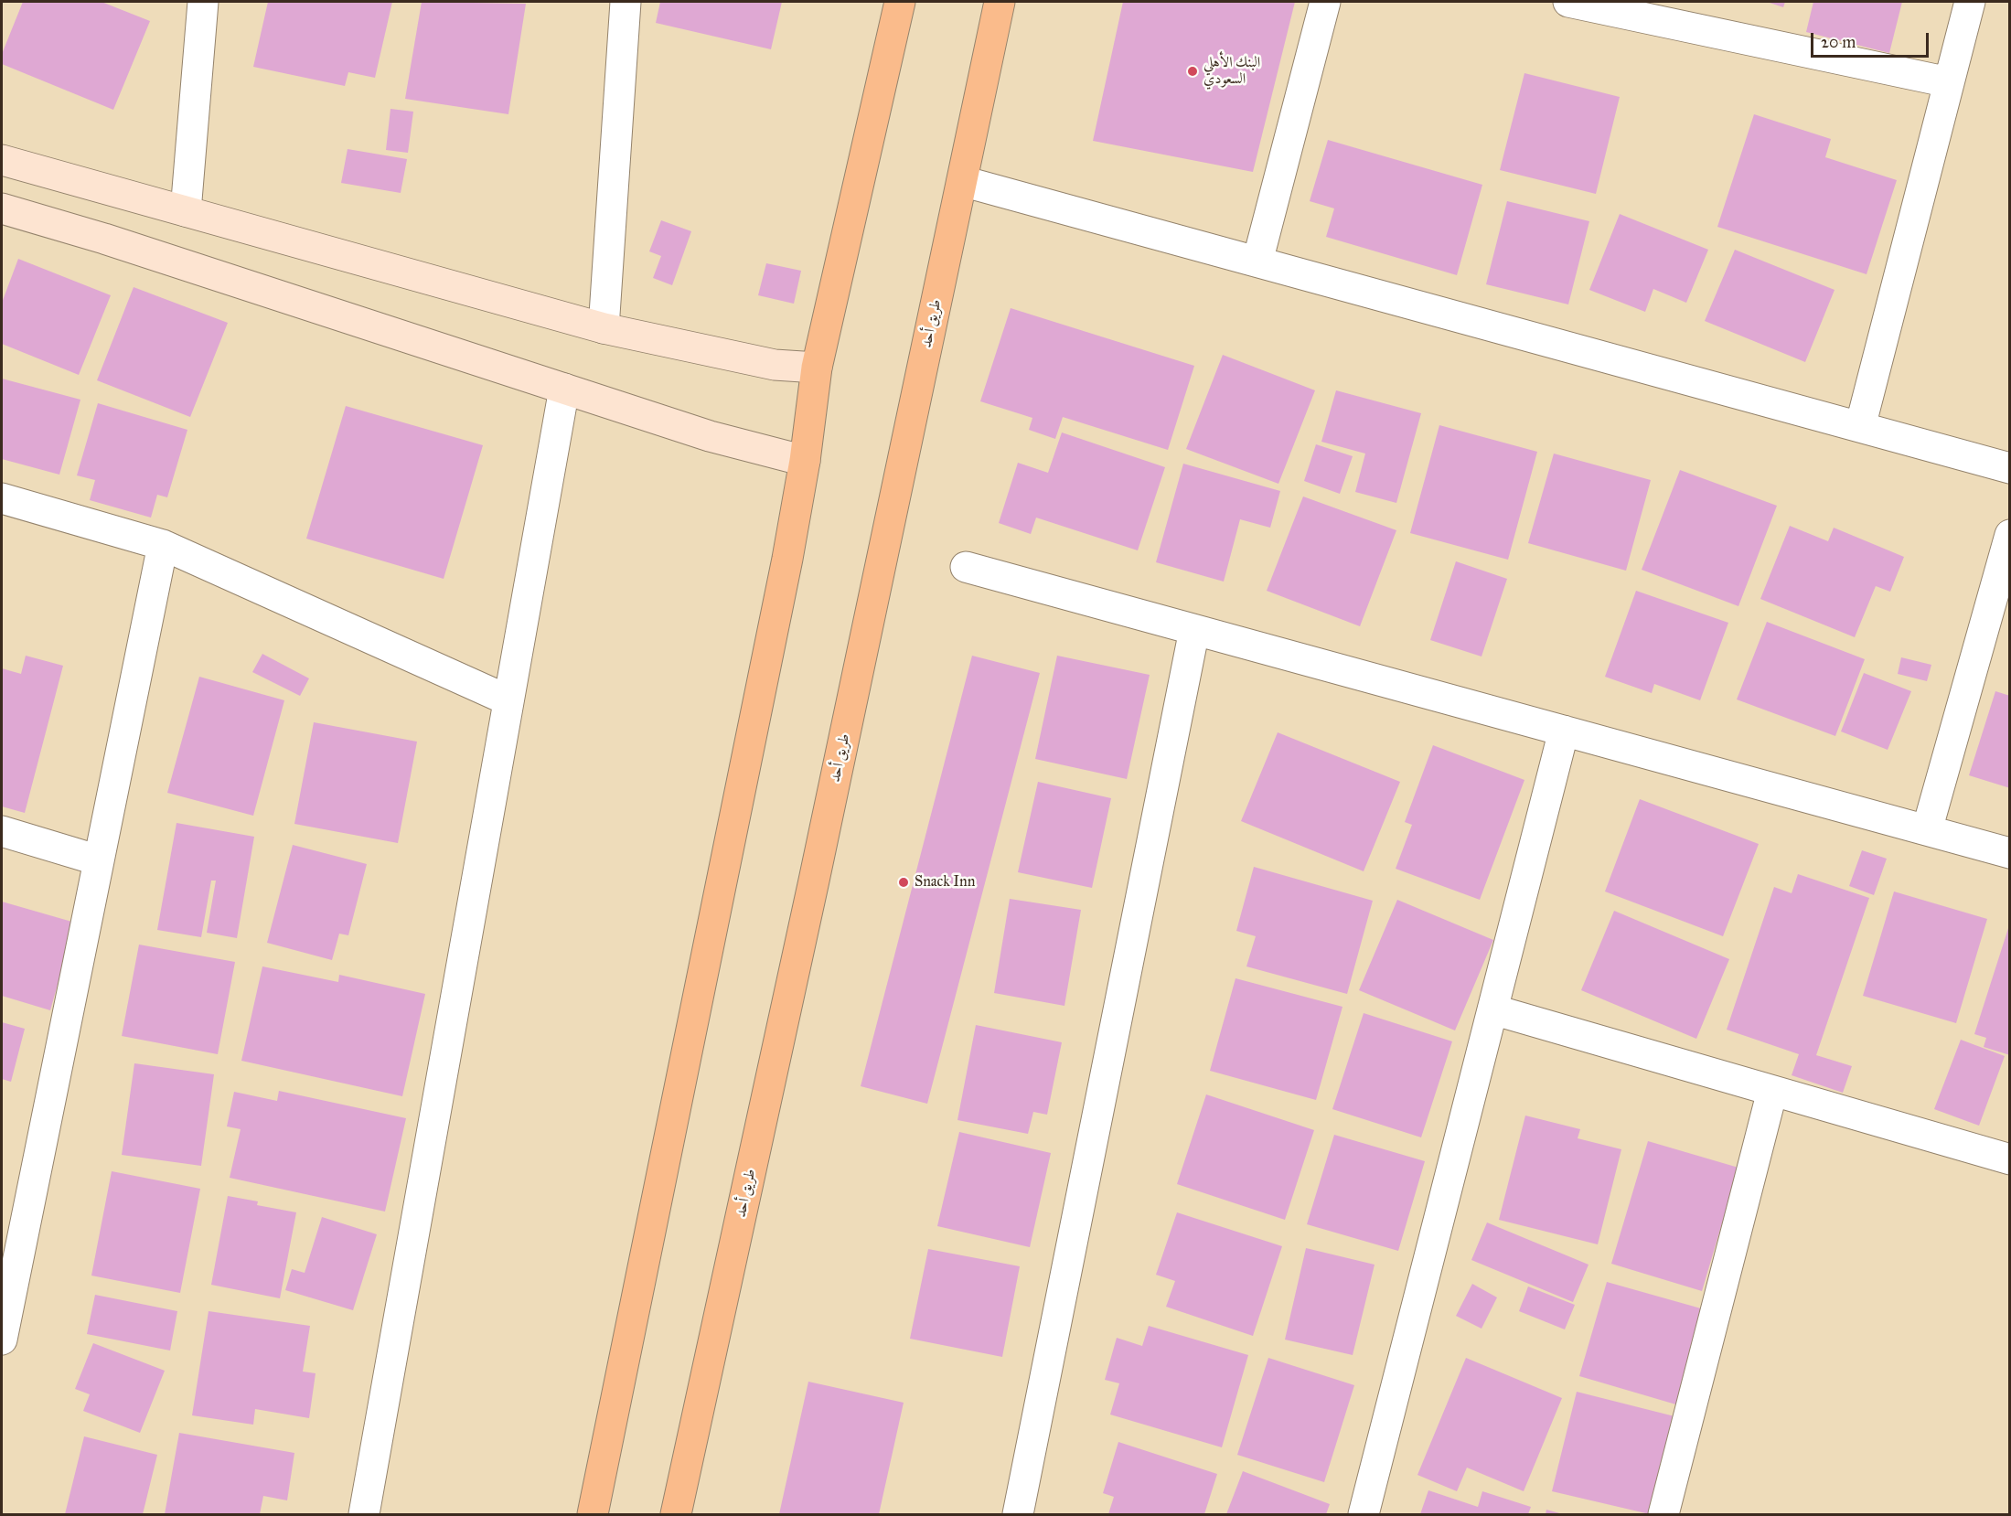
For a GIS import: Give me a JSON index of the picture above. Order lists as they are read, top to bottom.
{
  "streets": {
    "main road": ["طريق أحد"]
  },
  "places": ["البنك الأهلي السعودي", "Snack Inn"],
  "scale_bar": "20 m"
}
